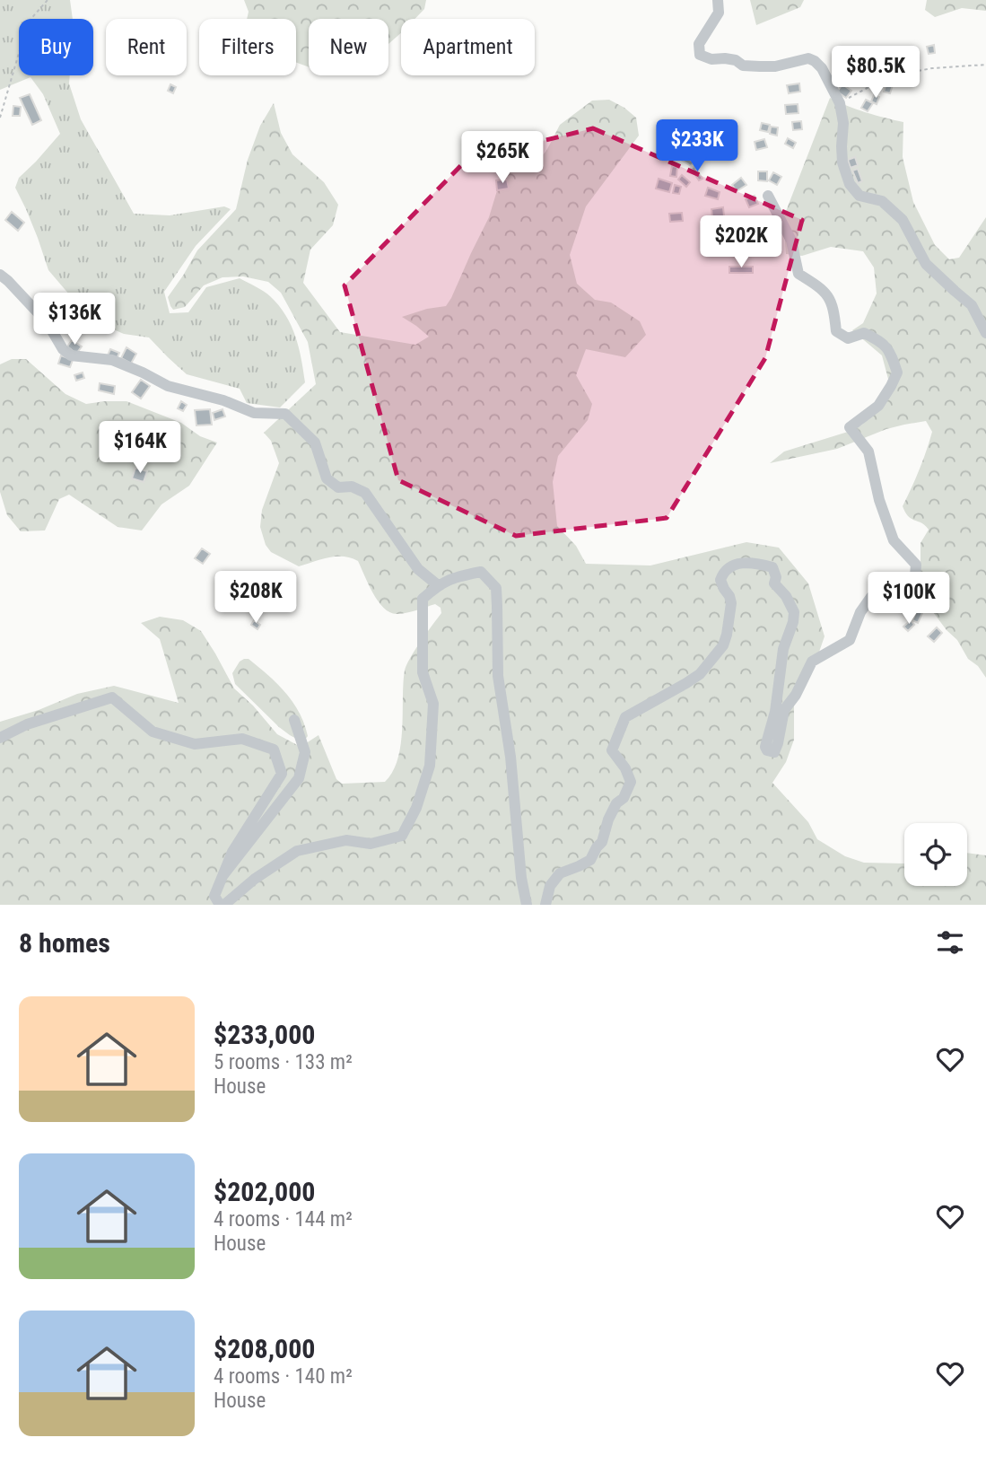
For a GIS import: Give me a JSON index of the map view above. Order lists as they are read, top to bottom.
{
  "page": {
    "chip": [
      "Buy",
      "Rent",
      "Filters",
      "New",
      "Apartment"
    ],
    "price": [
      "$80.5K",
      "$233K",
      "$265K",
      "$202K",
      "$136K",
      "$164K",
      "$208K",
      "$100K"
    ],
    "heading": "8 homes",
    "list": [
      {
        "name": "$233,000",
        "note": "5 rooms · 133 m² · House"
      },
      {
        "name": "$202,000",
        "note": "4 rooms · 144 m² · House"
      },
      {
        "name": "$208,000",
        "note": "4 rooms · 140 m² · House"
      }
    ]
  }
}
